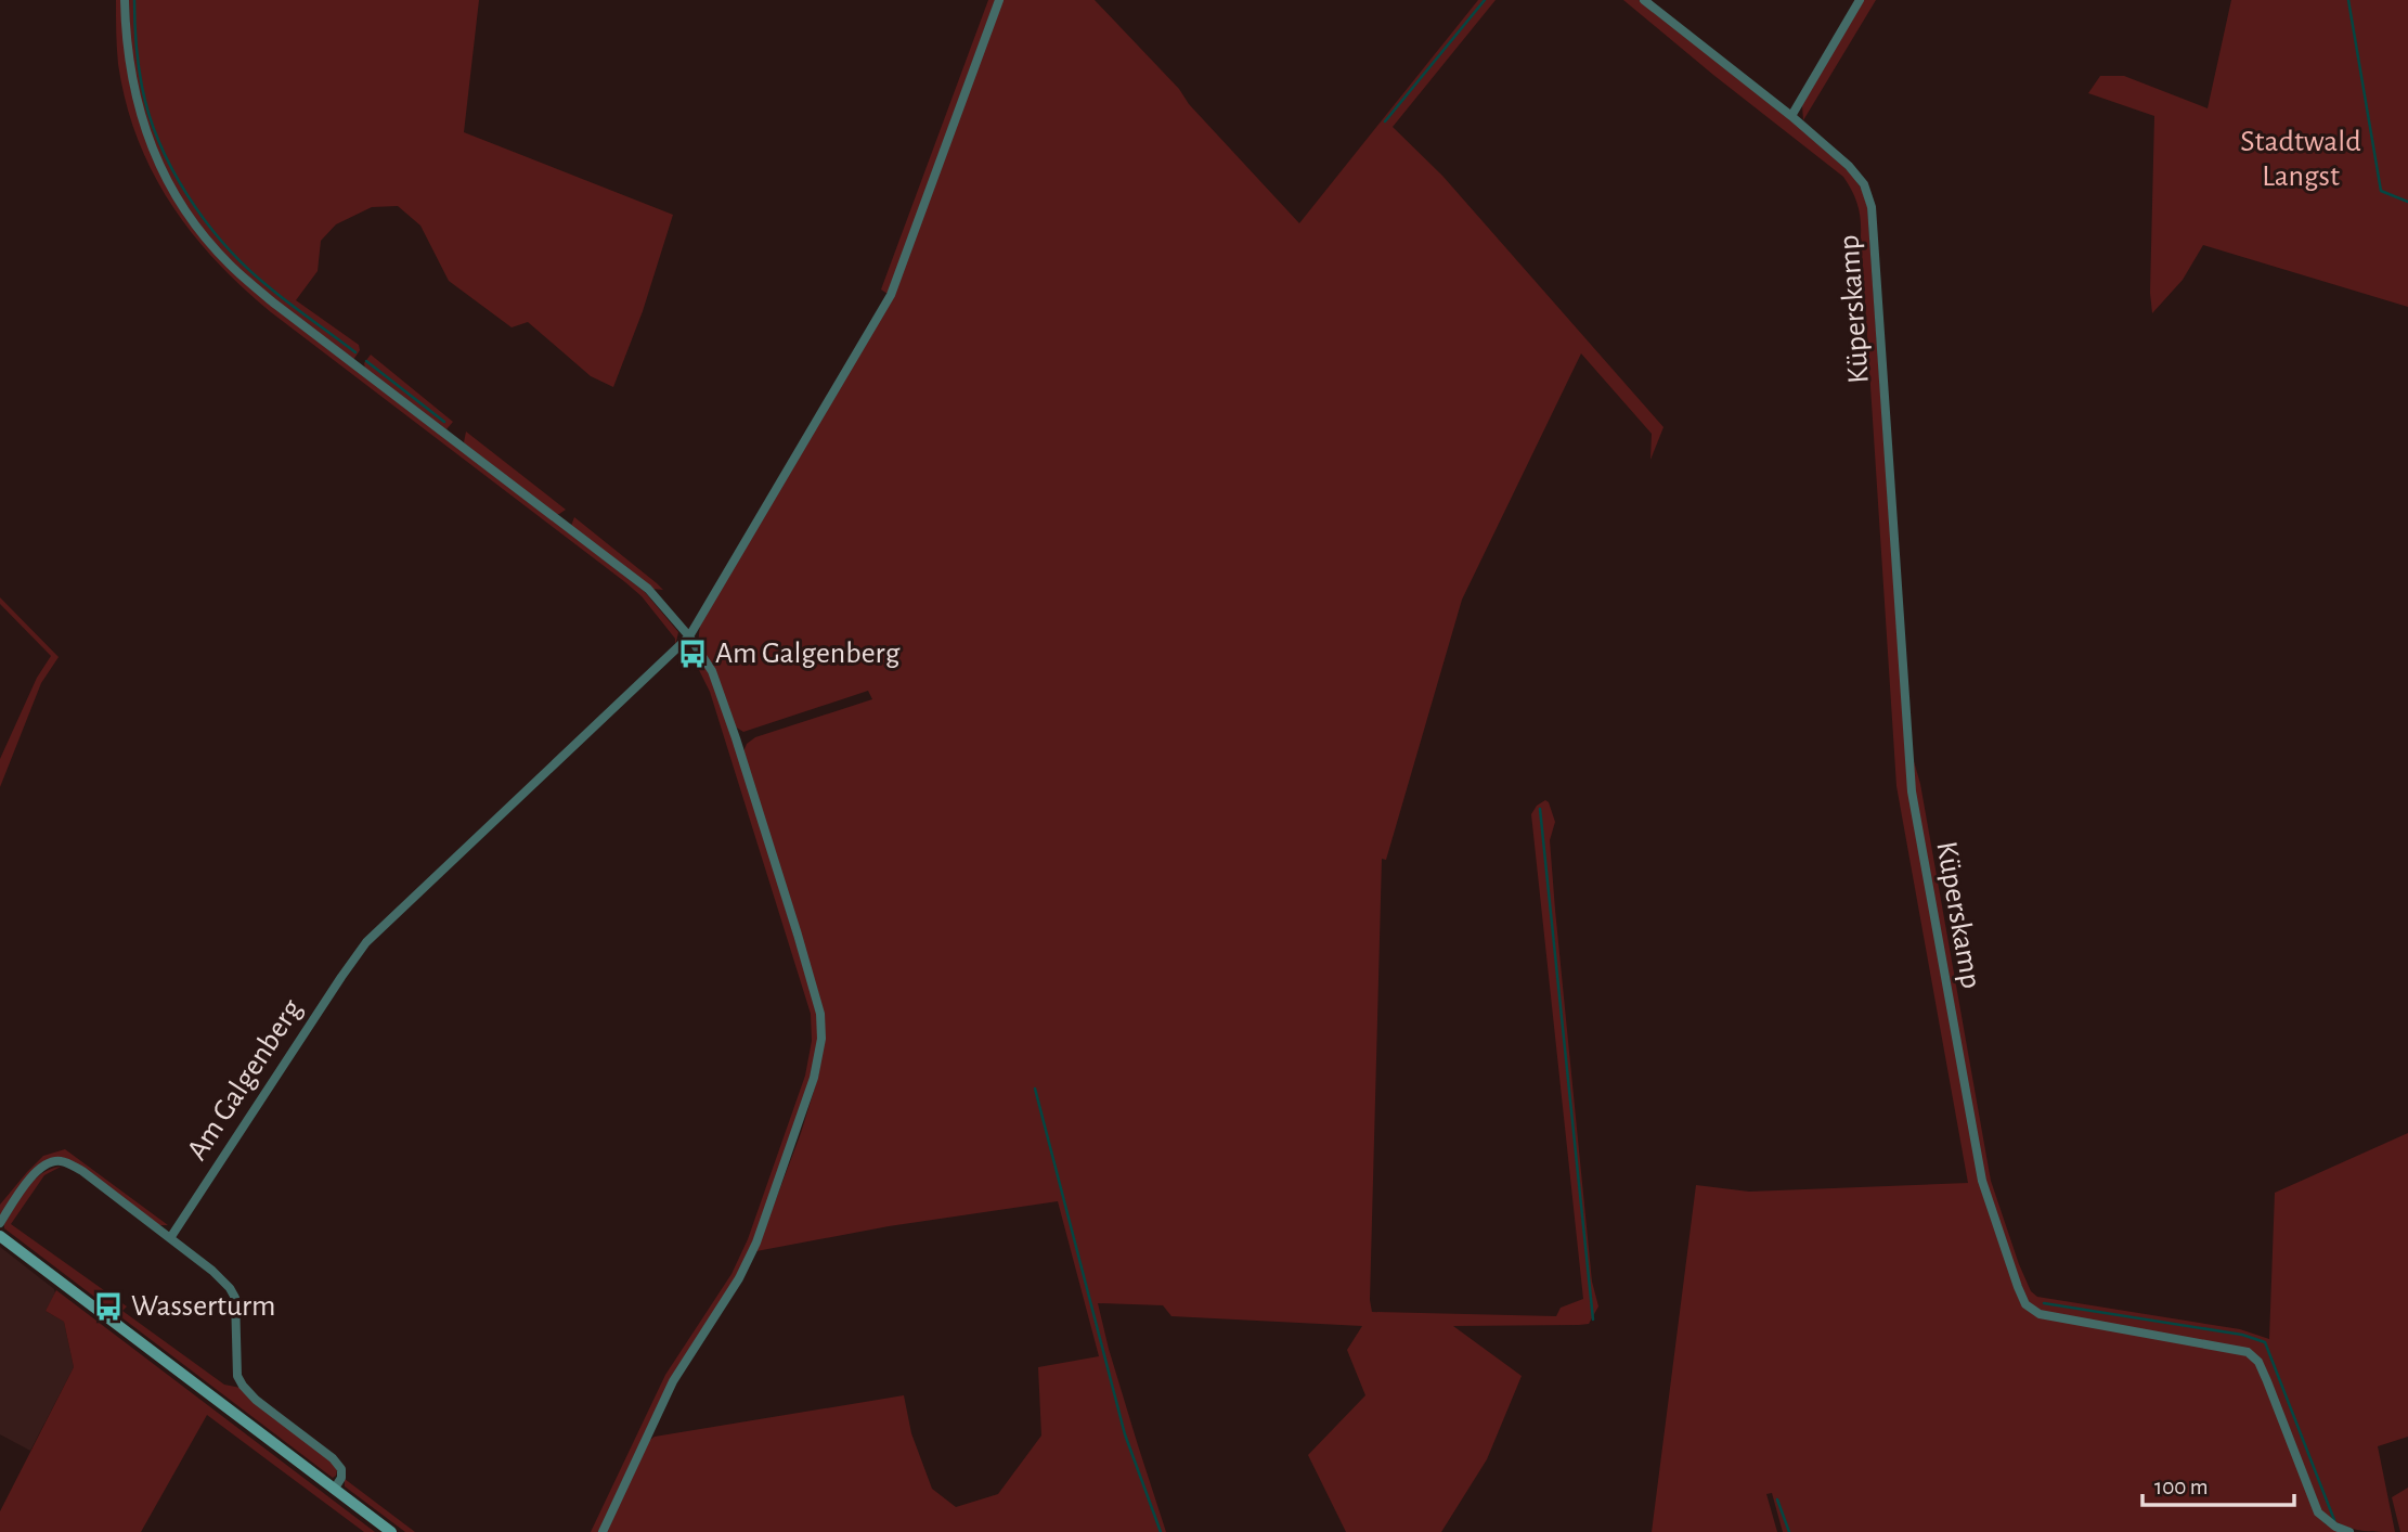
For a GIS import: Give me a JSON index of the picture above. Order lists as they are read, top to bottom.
{
  "streets": {
    "street": ["Küperskamp", "Am Galgenberg"]
  },
  "parks": ["Stadtwald Langst"],
  "places": {
    "bus stop": ["Am Galgenberg", "Wasserturm"]
  },
  "scale_bar": "100 m"
}
